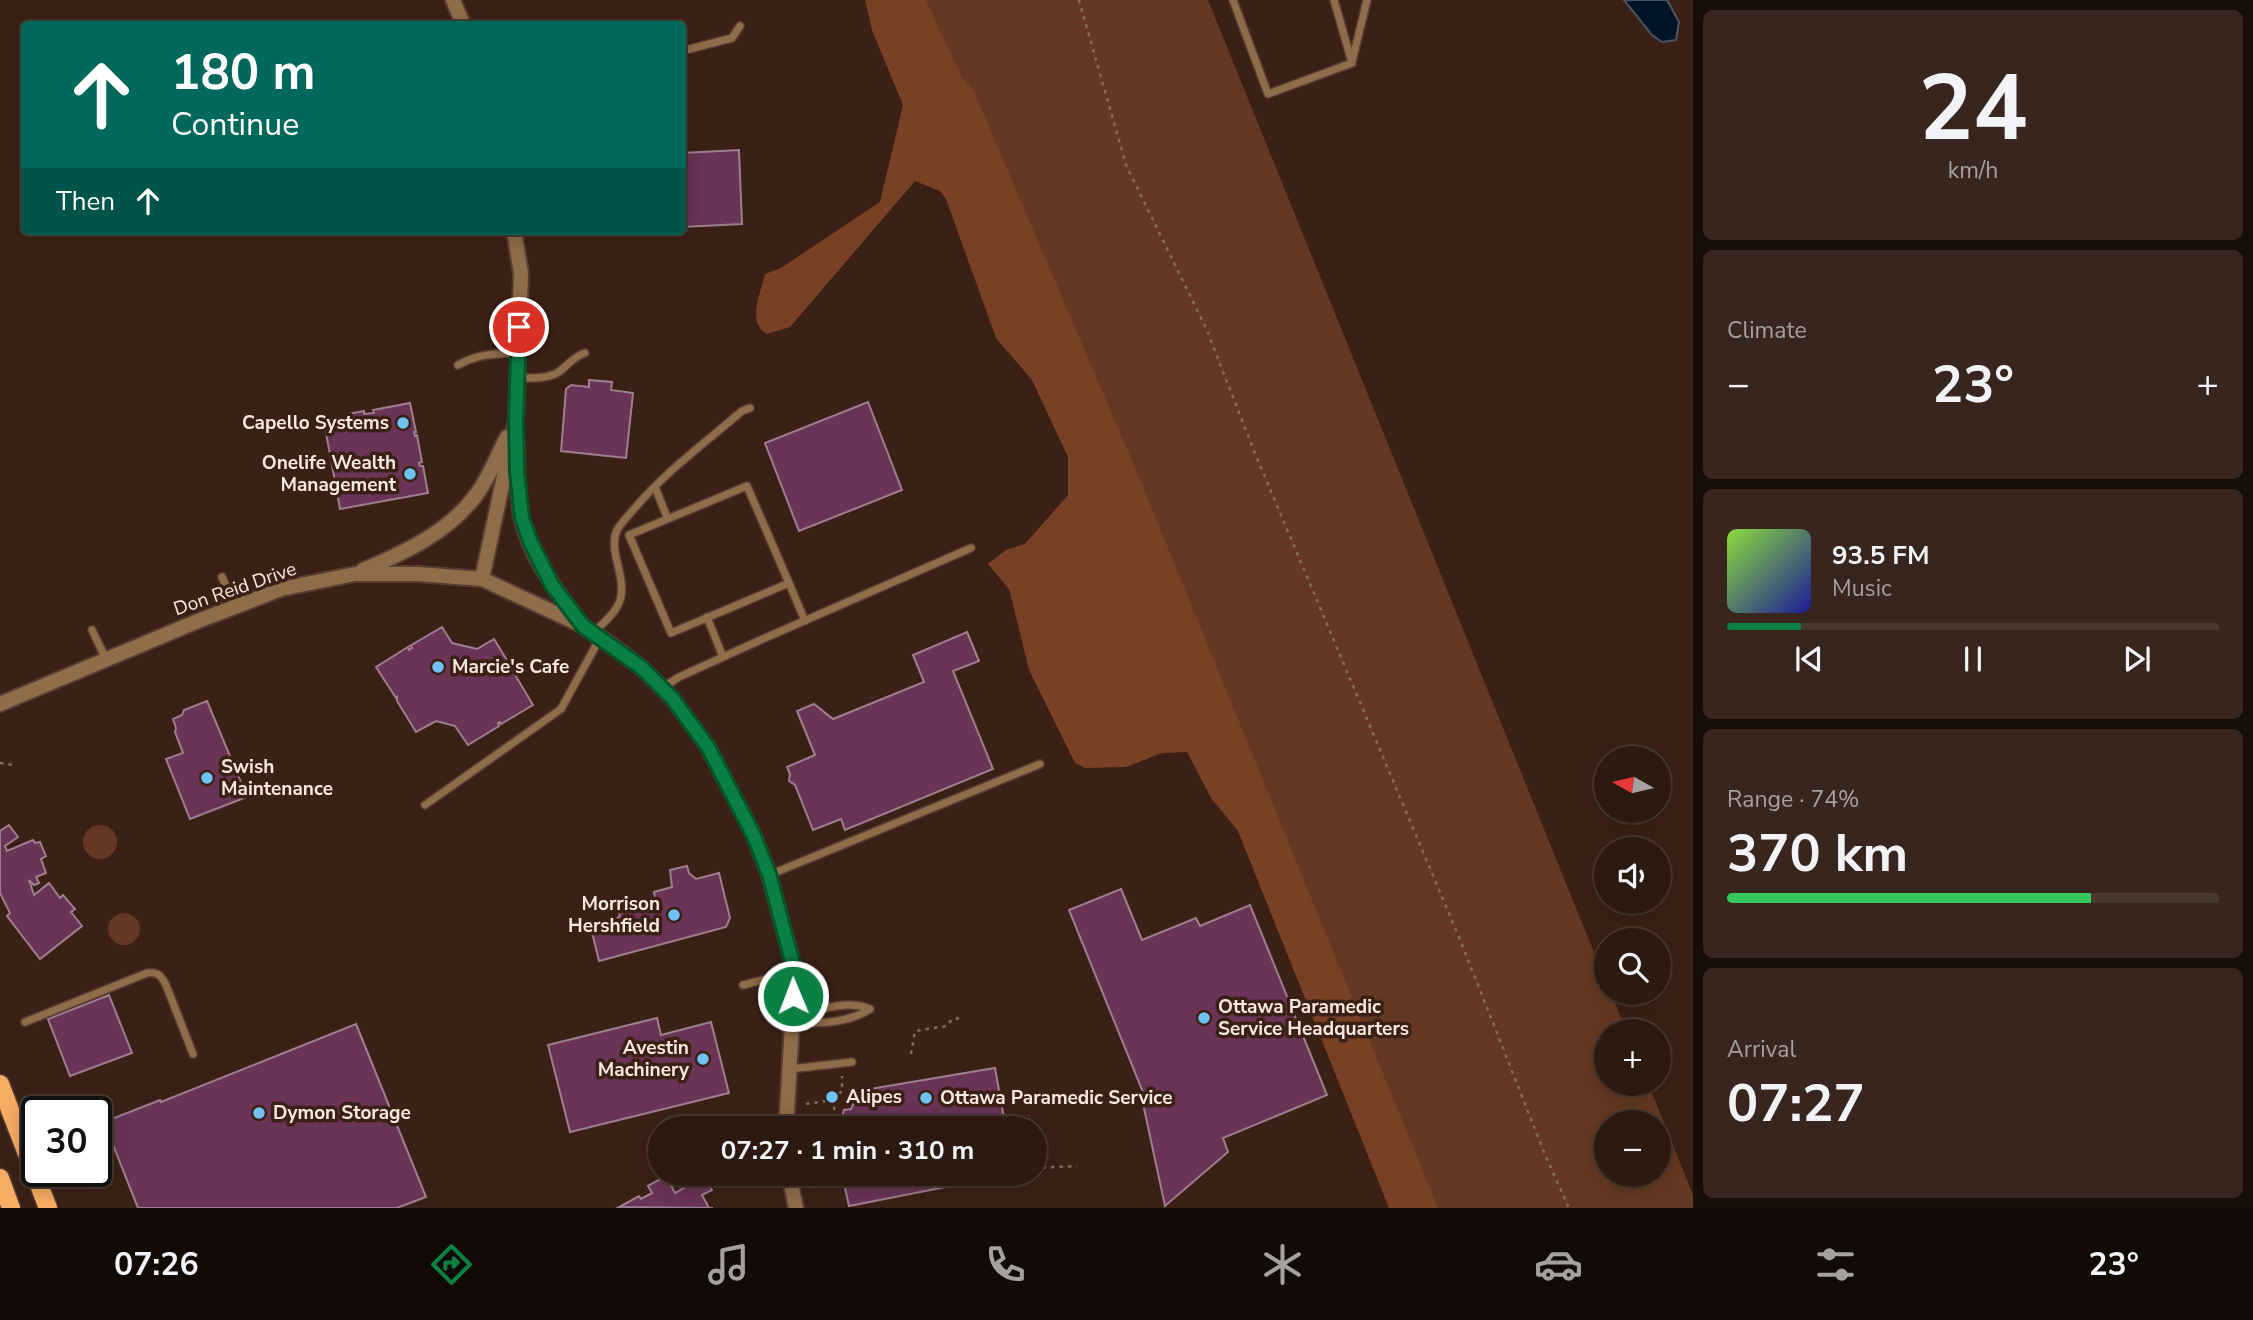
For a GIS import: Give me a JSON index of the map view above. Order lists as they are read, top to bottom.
{
  "streets": {
    "street": ["Don Reid Drive"]
  },
  "places": [
    "Capello Systems",
    "Onelife Wealth Management",
    "Marcie's Cafe",
    "Swish Maintenance",
    "Morrison Hershfield",
    "Ottawa Paramedic Service Headquarters",
    "Avestin Machinery",
    "Alipes",
    "Ottawa Paramedic Service",
    "Dymon Storage"
  ],
  "north": "left",
  "page": {
    "tile": [
      ["24", "km/h"],
      "Climate",
      ["Range · 74%", "370 km"],
      ["Arrival", "07:27"]
    ],
    "turn": ["180 m", "Continue"],
    "then": "Then",
    "heat": ["−", "23°", "+"],
    "song": ["93.5 FM", "Music"],
    "map_buttons": ["+", "−"],
    "limit": "30",
    "trip": "07:27 · 1 min · 310 m",
    "tabs": ["07:26", "23°"]
  }
}
